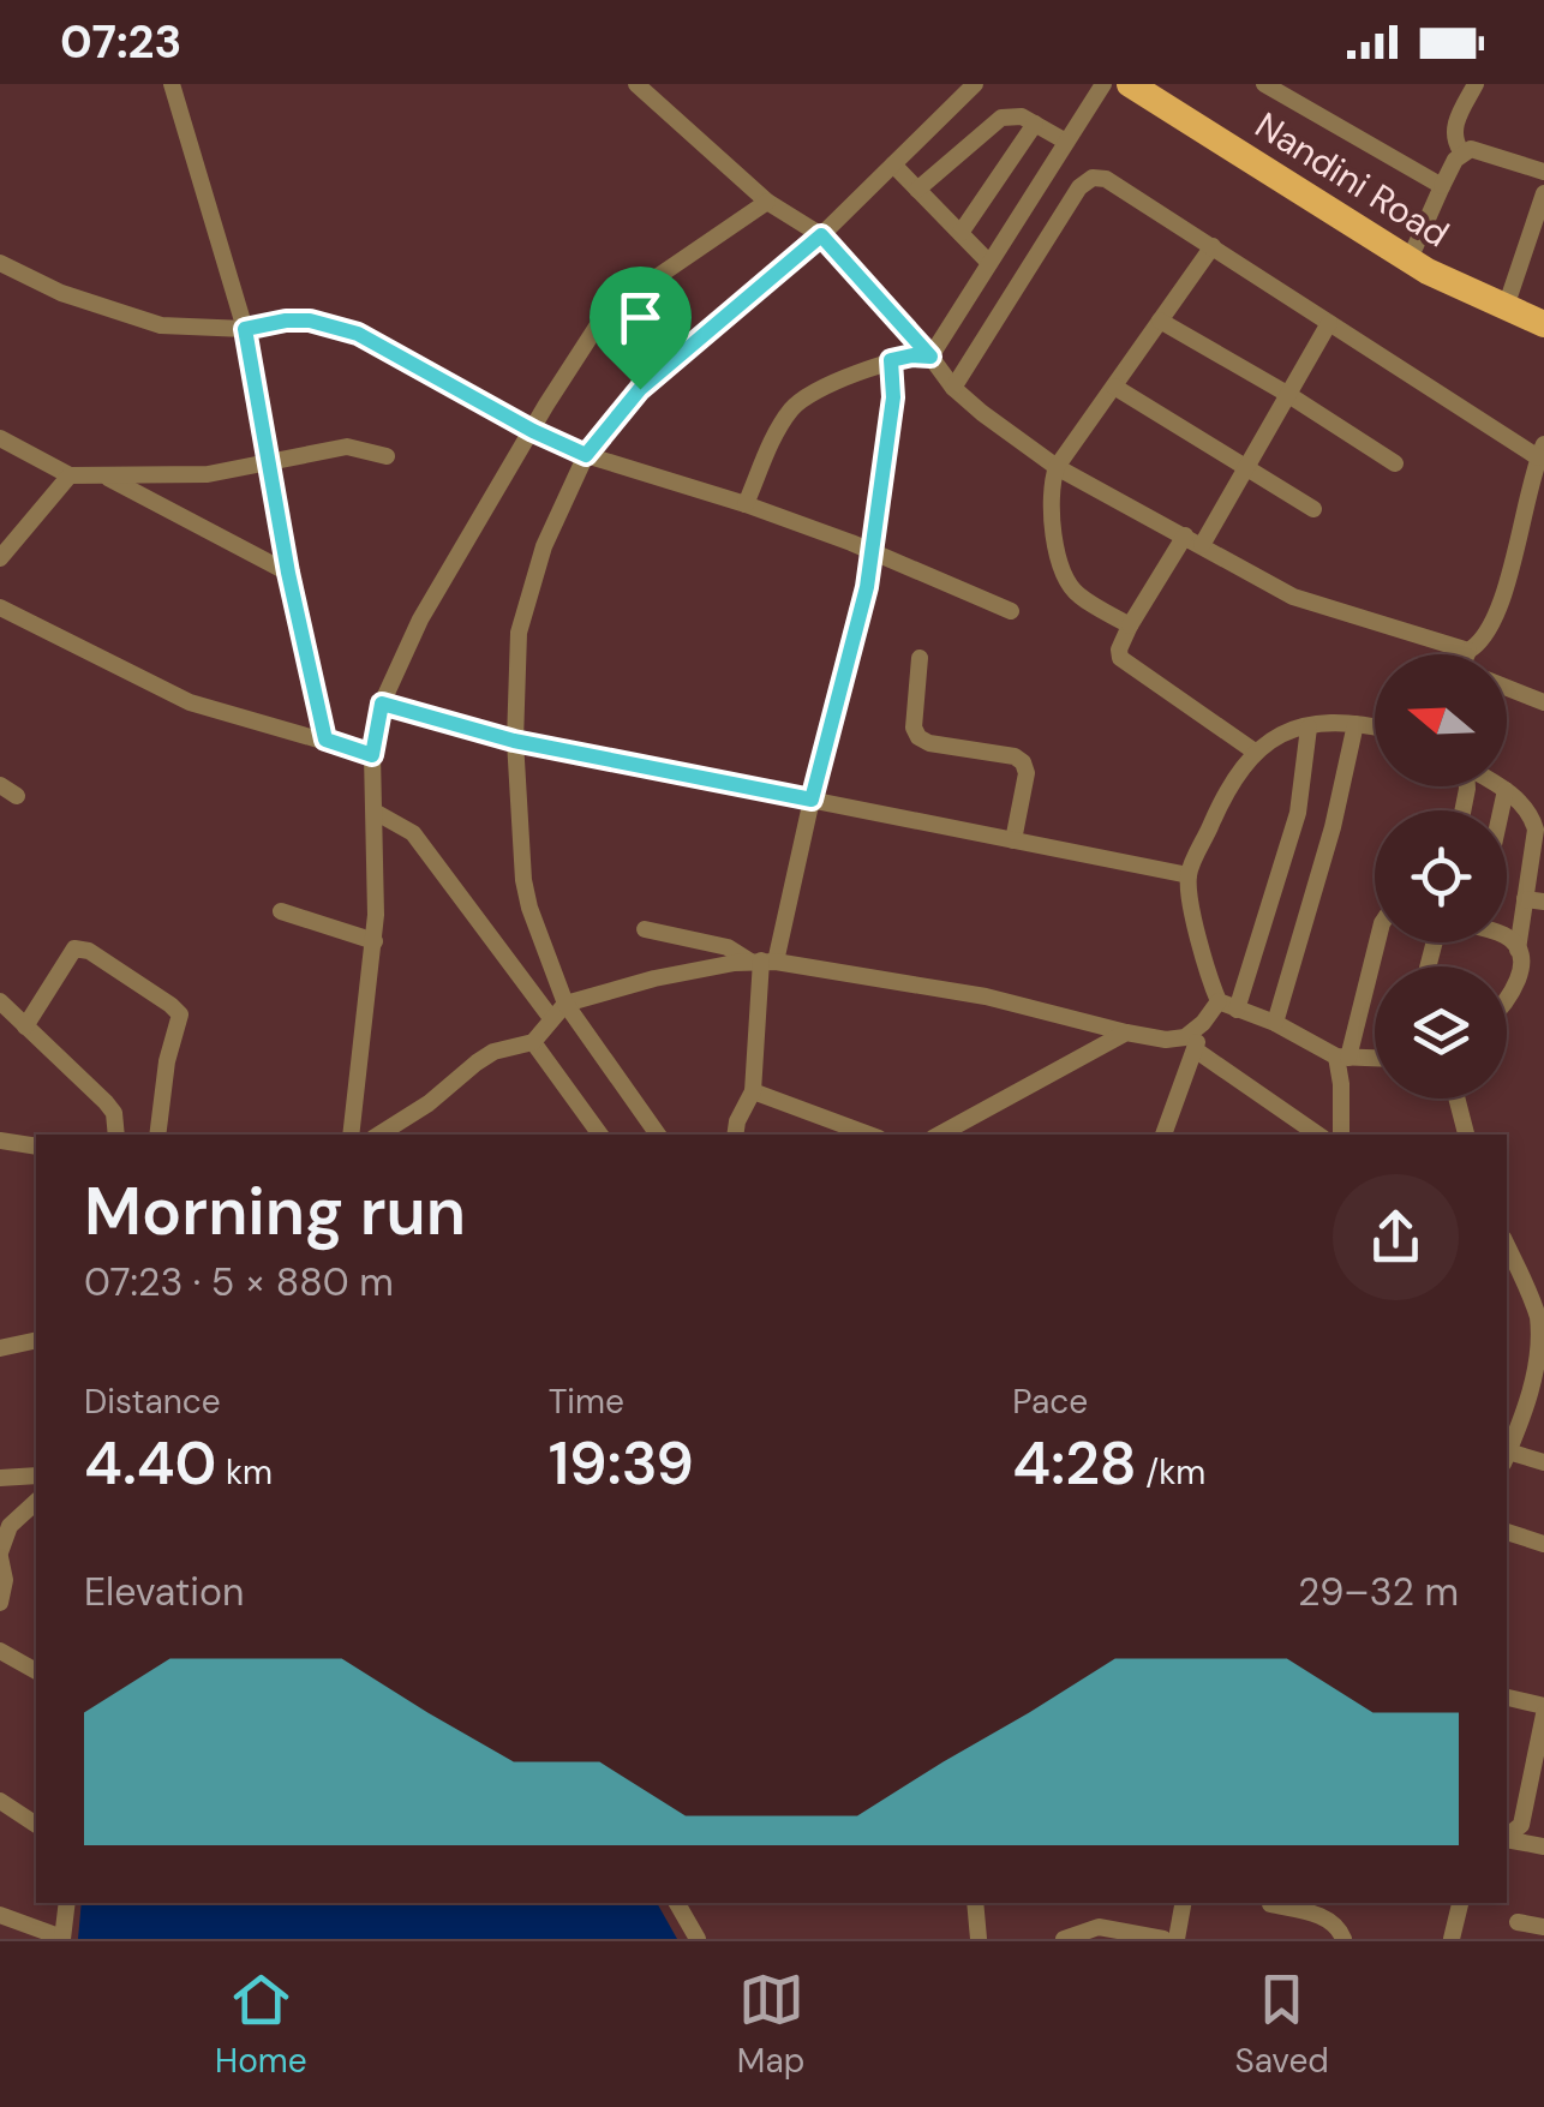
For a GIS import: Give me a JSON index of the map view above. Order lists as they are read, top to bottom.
{
  "streets": {
    "main road": ["Nandini Road"]
  },
  "north": "left",
  "page": {
    "status": "07:23",
    "heading": ["Morning run", "07:23 · 5 × 880 m"],
    "stats": [
      ["Distance", "4.40 km"],
      ["Time", "19:39"],
      ["Pace", "4:28 /km"]
    ],
    "chart": ["Elevation", "29–32 m"],
    "tabs": ["Home", "Map", "Saved"]
  }
}
